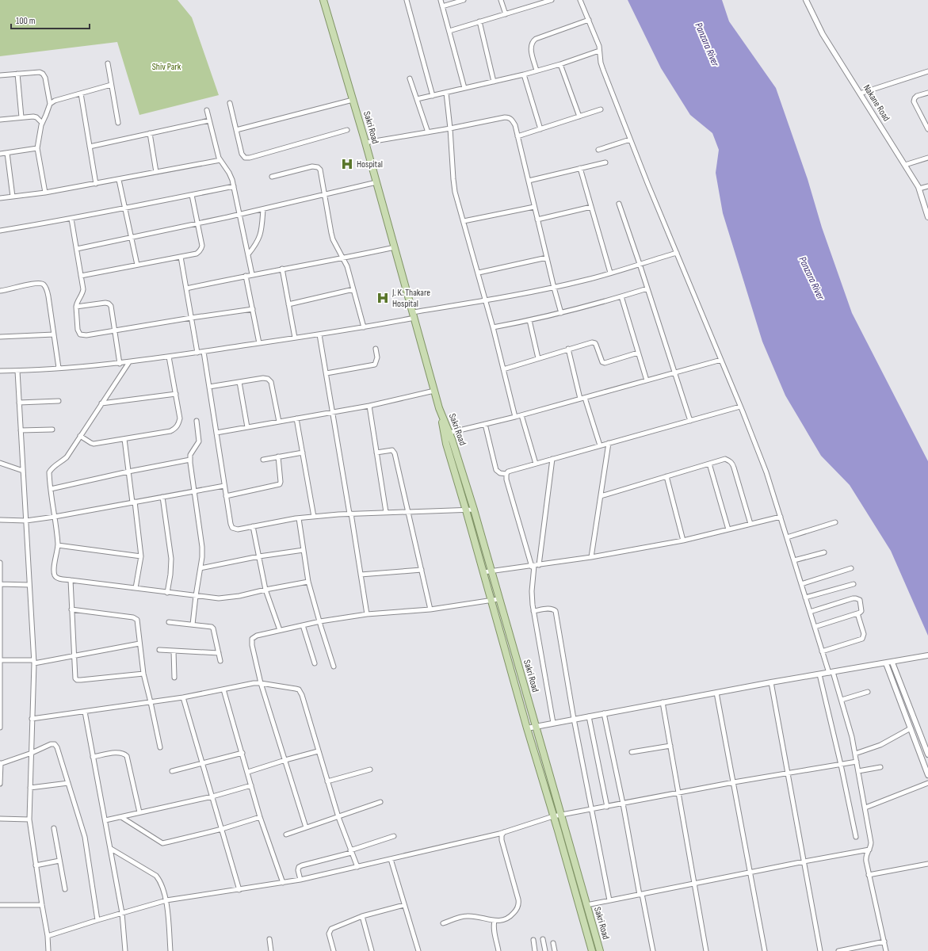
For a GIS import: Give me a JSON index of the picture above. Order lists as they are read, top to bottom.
{
  "streets": {
    "main road": ["Sakri Road"],
    "street": ["Nakane Road"]
  },
  "water": ["Panzara River"],
  "parks": ["Shiv Park"],
  "places": {
    "hospital": ["Hospital", "J. K. Thakare Hospital"]
  },
  "scale_bar": "100 m"
}
